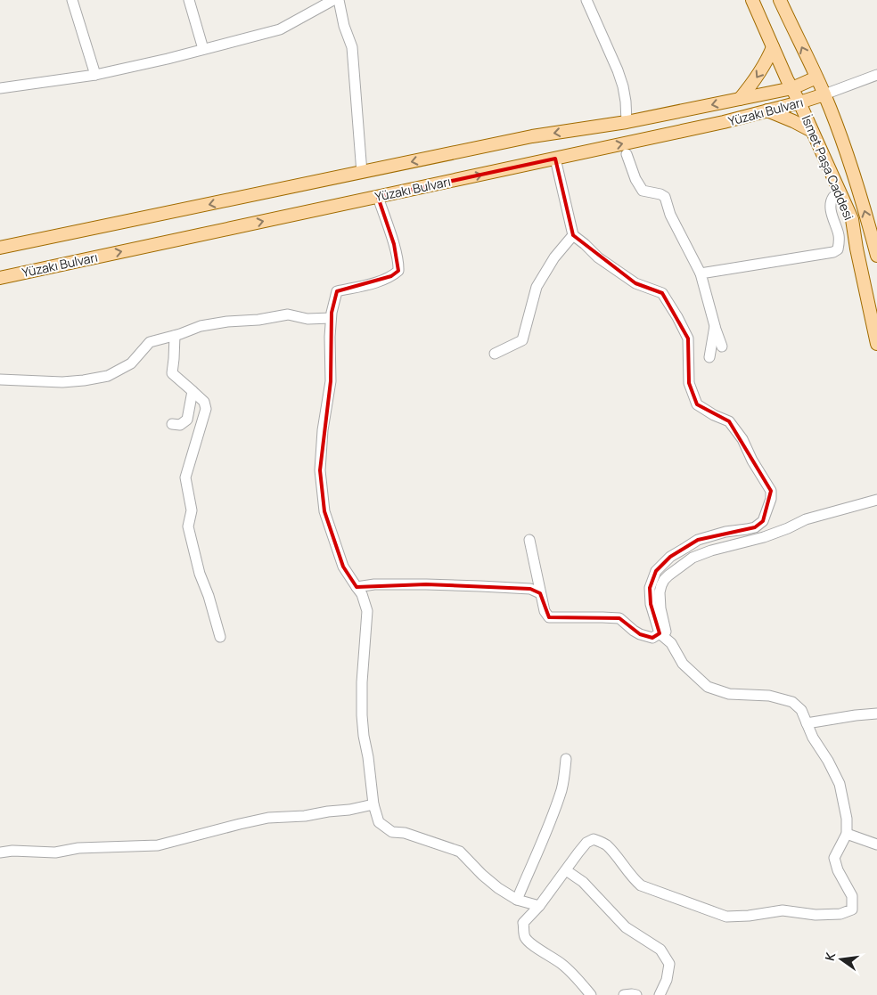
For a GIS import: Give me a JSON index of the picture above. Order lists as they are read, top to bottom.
{
  "streets": {
    "main road": ["Yüzakı Bulvarı", "İsmet Paşa Caddesi"]
  },
  "crossings": [
    ["Yüzakı Bulvarı", "İsmet Paşa Caddesi"]
  ],
  "north": "left"
}
